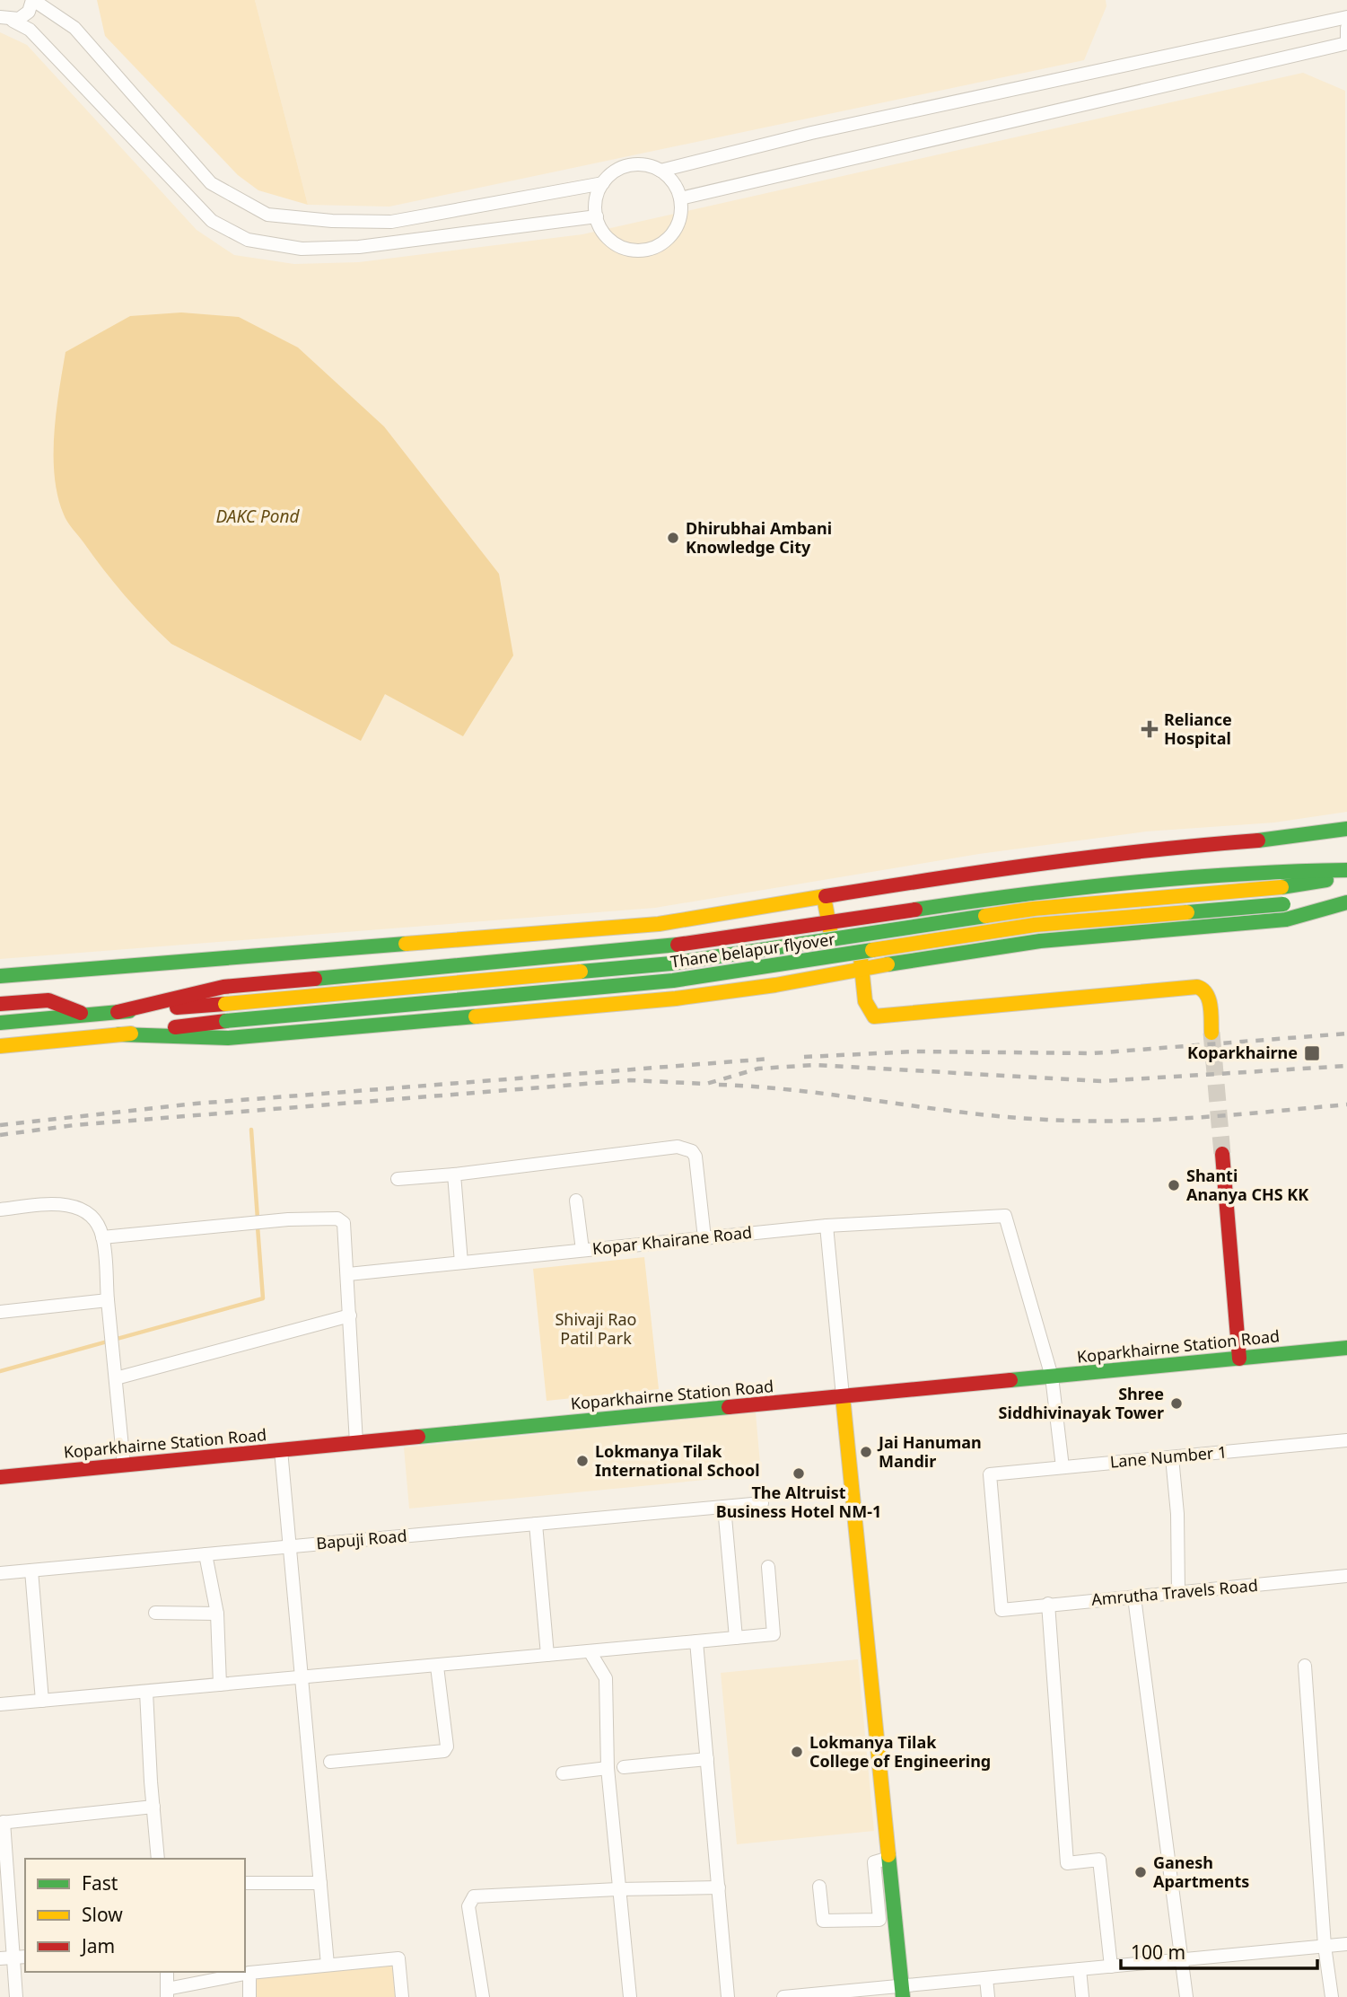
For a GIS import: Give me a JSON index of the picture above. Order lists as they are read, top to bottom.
{
  "streets": {
    "main road": ["Thane belapur flyover", "Koparkhairne Station Road"],
    "street": [
      "Kopar Khairane Road",
      "Lane Number 1",
      "Bapuji Road",
      "Amrutha Travels Road"
    ]
  },
  "crossings": [
    ["Kopar Khairane Road", "Koparkhairne Station Road"],
    ["Lane Number 1", "Amrutha Travels Road"]
  ],
  "water": ["DAKC Pond"],
  "parks": ["Shivaji Rao Patil Park"],
  "places": {
    "other": [
      "Dhirubhai Ambani Knowledge City",
      "Shanti Ananya CHS KK",
      "Shree Siddhivinayak Tower",
      "Jai Hanuman Mandir",
      "Lokmanya Tilak International School",
      "The Altruist Business Hotel NM-1",
      "Lokmanya Tilak College of Engineering",
      "Ganesh Apartments"
    ],
    "health": ["Reliance Hospital"],
    "transit": ["Koparkhairne"]
  },
  "legend": ["Fast", "Slow", "Jam"],
  "scale_bar": "100 m"
}
